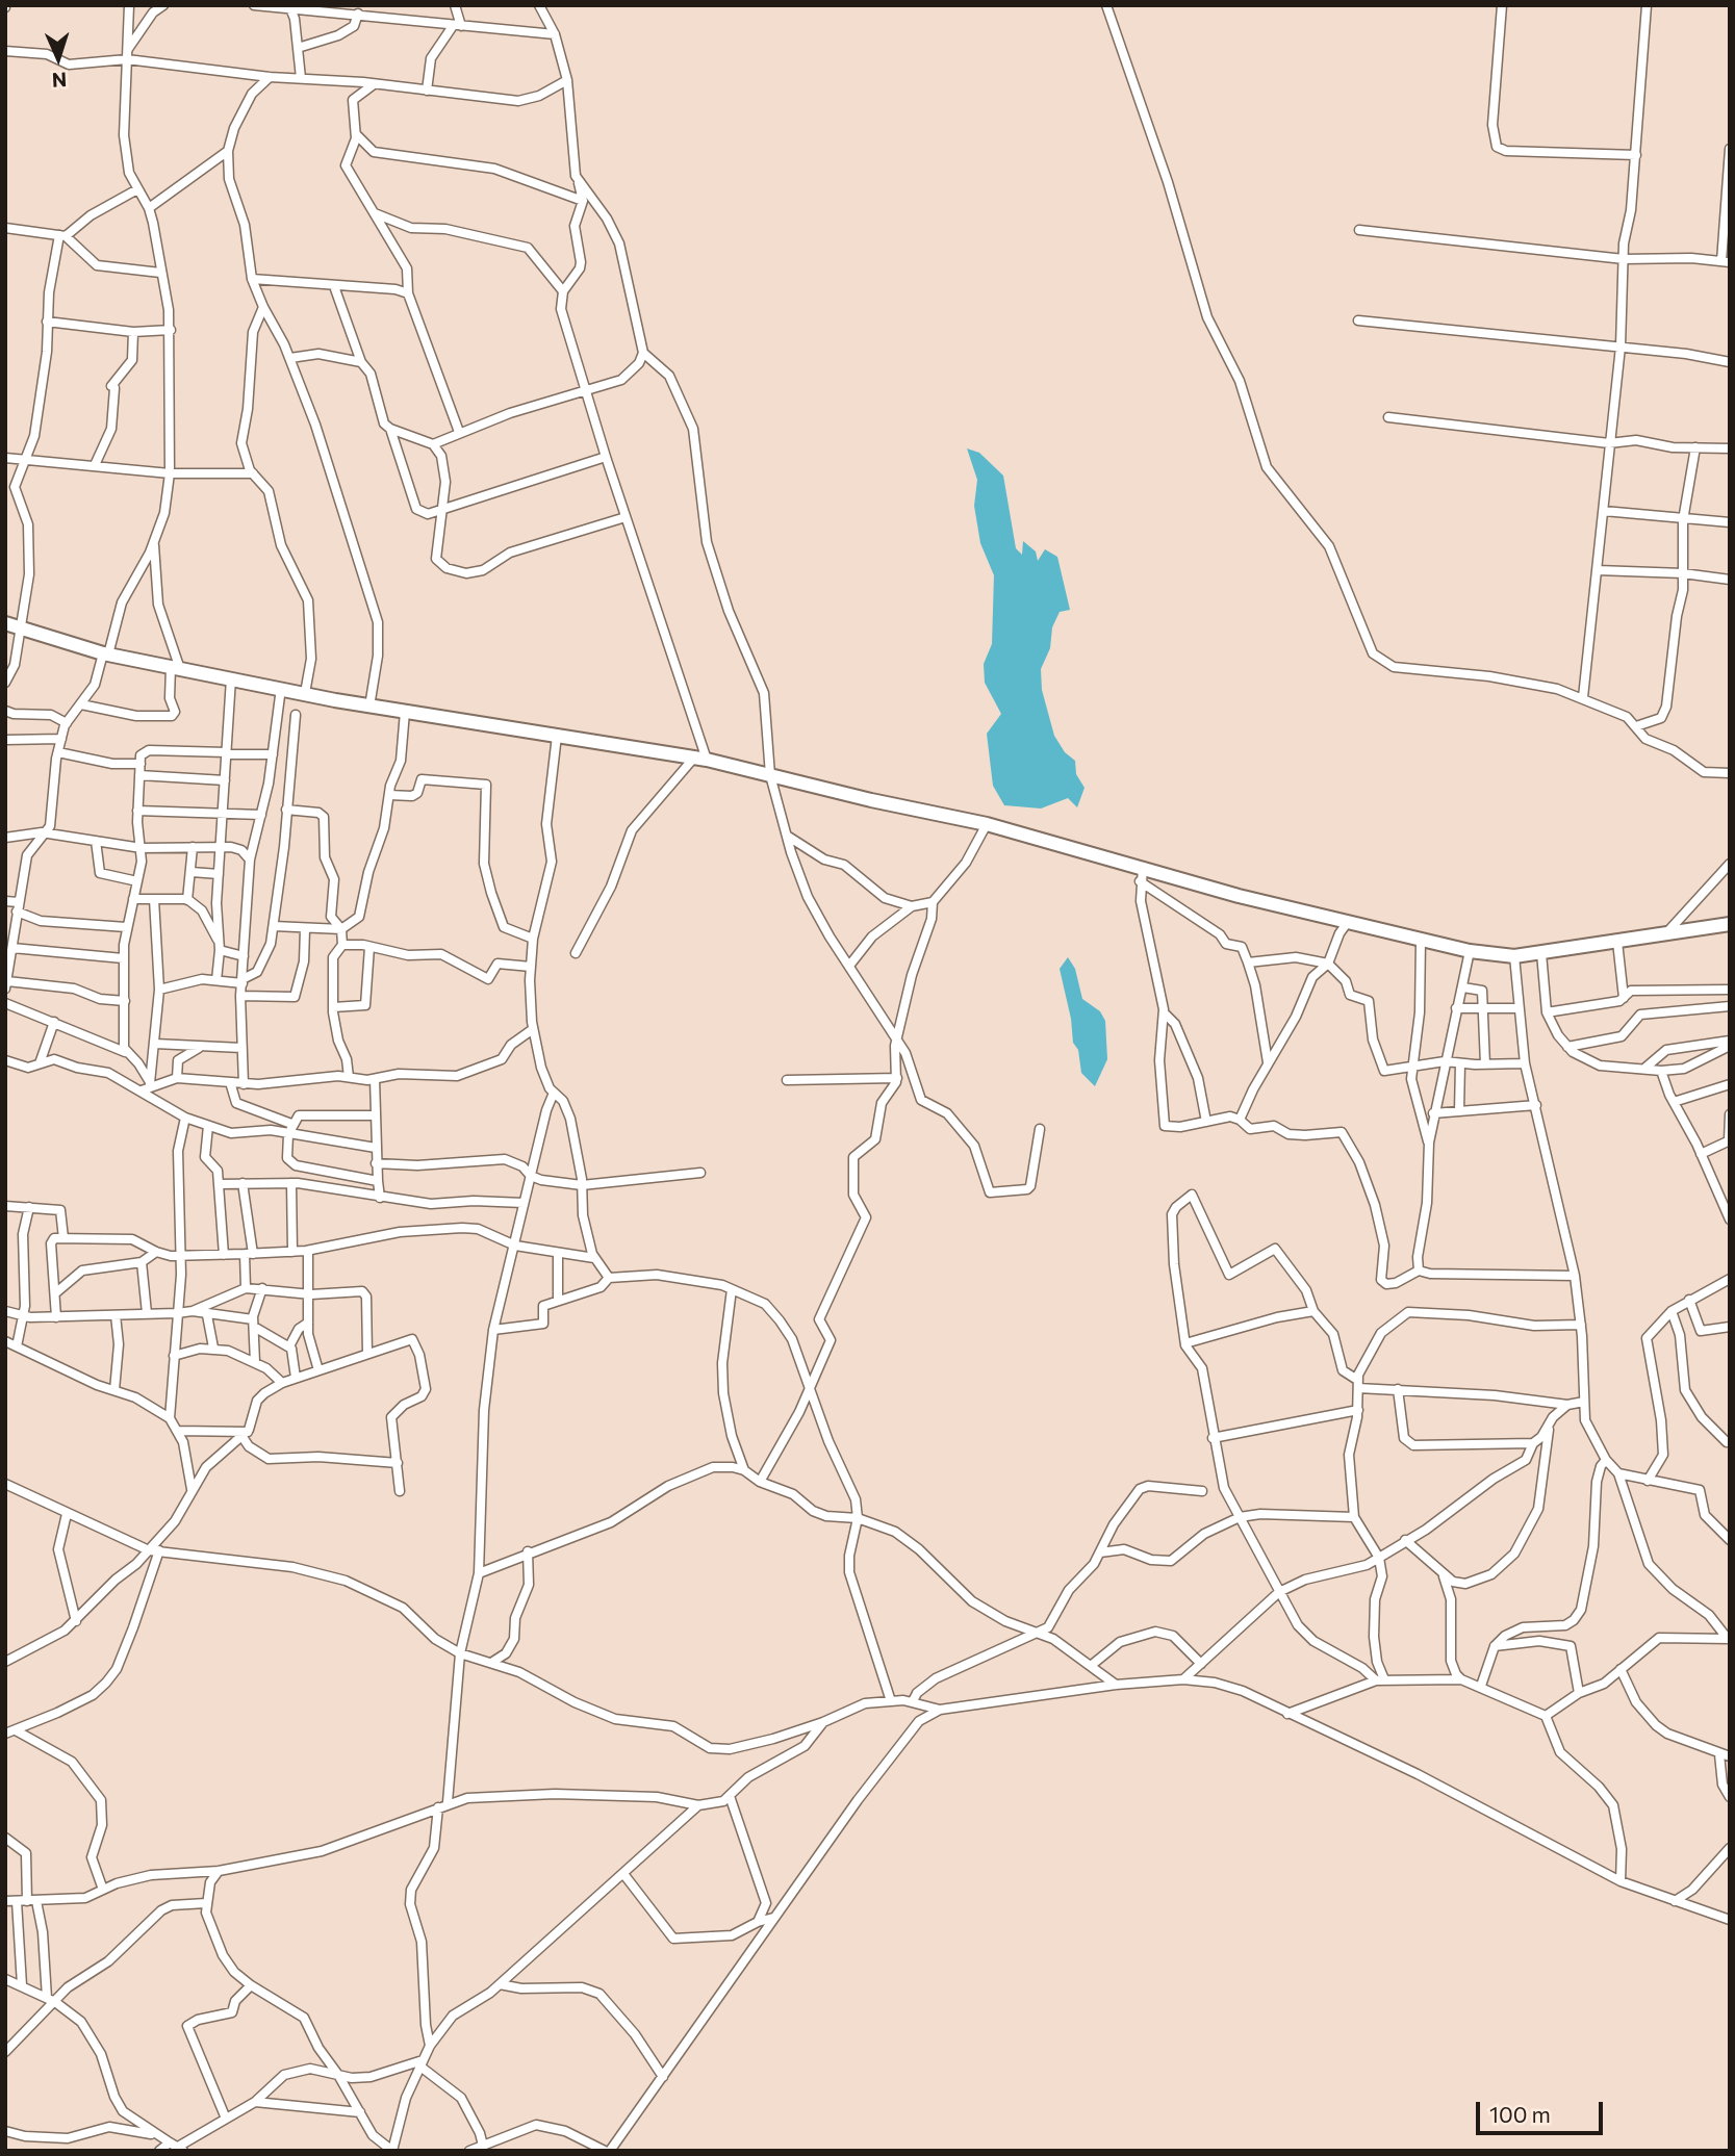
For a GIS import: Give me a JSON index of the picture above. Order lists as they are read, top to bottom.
{
  "scale_bar": "100 m",
  "north": "bottom"
}
